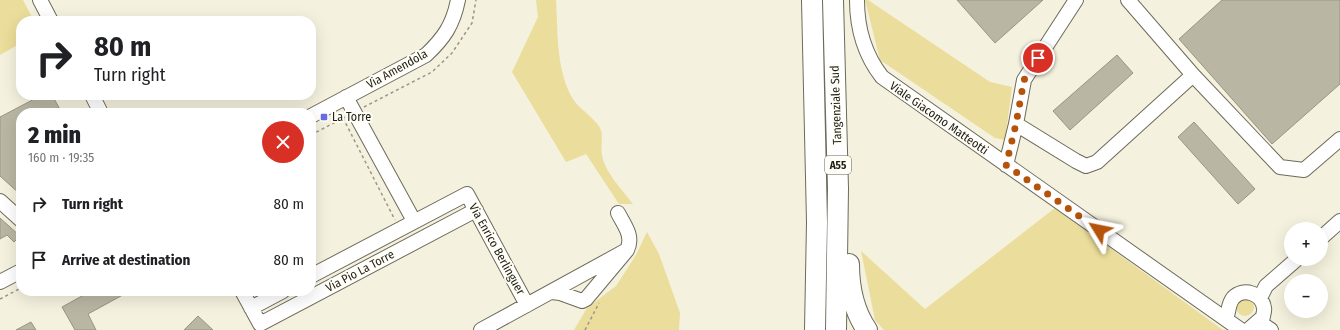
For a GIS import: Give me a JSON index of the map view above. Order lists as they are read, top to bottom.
{
  "streets": {
    "highway": ["Tangenziale Sud", "A55"],
    "street": [
      "Via Amendola",
      "Viale Giacomo Matteotti",
      "Via Enrico Berlinguer",
      "Via Pio La Torre"
    ]
  },
  "crossings": [
    ["Via Enrico Berlinguer", "Via Pio La Torre"]
  ],
  "places": {
    "transit": ["La Torre"]
  },
  "page": {
    "turn": ["80 m", "Turn right"],
    "heading": ["2 min", "160 m · 19:35"],
    "list": [
      {
        "name": "Turn right",
        "value": "80 m"
      },
      {
        "name": "Arrive at destination",
        "value": "80 m"
      }
    ],
    "map_buttons": ["+", "−"]
  }
}
